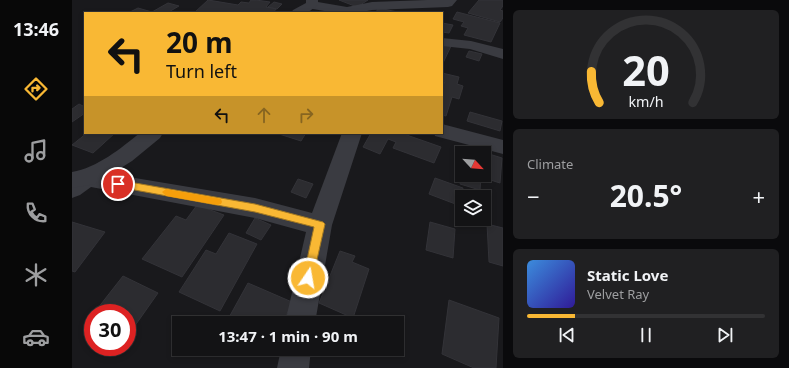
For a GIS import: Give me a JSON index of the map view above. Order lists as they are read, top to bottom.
{
  "north": "bottom right",
  "page": {
    "tabs": "13:46",
    "turn": ["20 m", "Turn left"],
    "tile": "Climate",
    "heat": ["−", "20.5°", "+"],
    "song": ["Static Love", "Velvet Ray"],
    "limit": "30",
    "trip": "13:47 · 1 min · 90 m",
    "gauge": ["20", "km/h"]
  }
}
